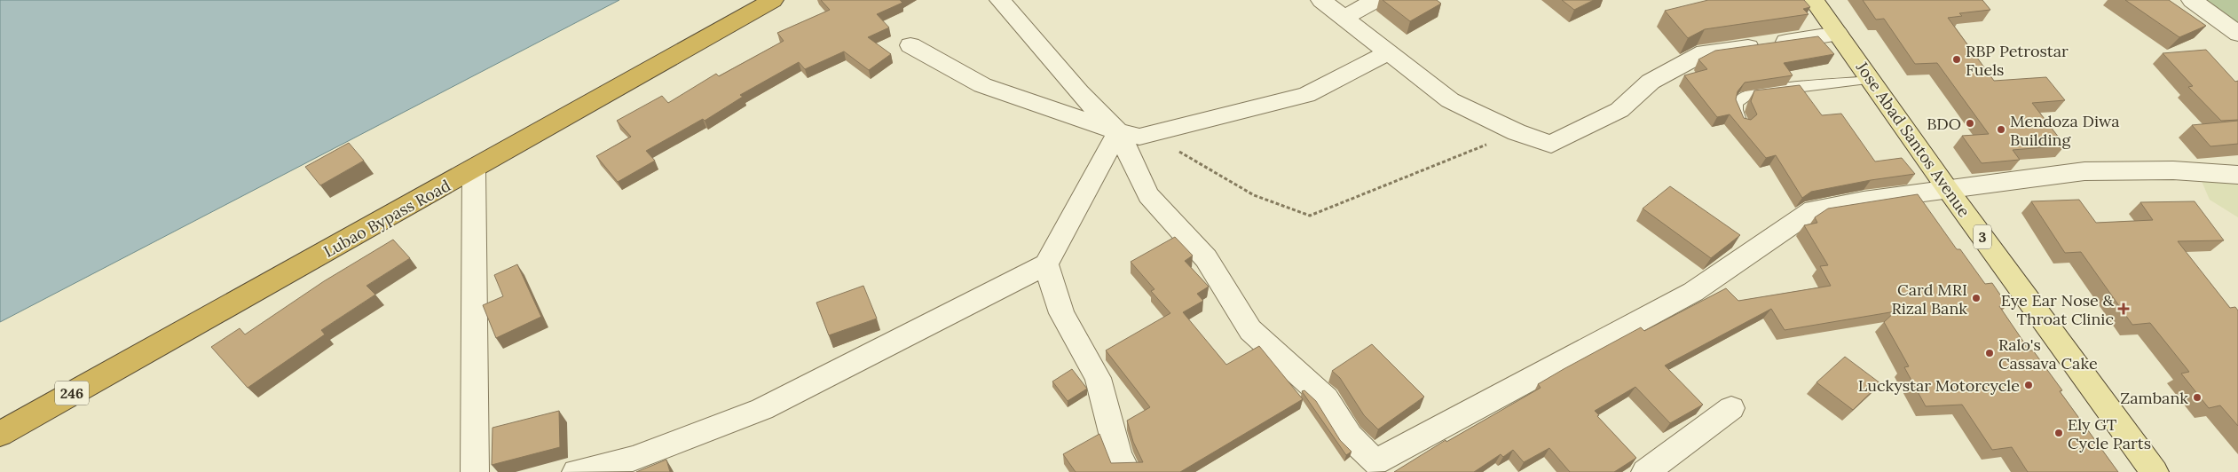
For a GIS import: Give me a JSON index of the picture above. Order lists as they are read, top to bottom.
{
  "streets": {
    "highway": ["Lubao Bypass Road", "246"],
    "main road": ["Jose Abad Santos Avenue", "3"]
  },
  "places": {
    "other": [
      "RBP Petrostar Fuels",
      "BDO",
      "Mendoza Diwa Building",
      "Card MRI Rizal Bank",
      "Ralo's Cassava Cake",
      "Luckystar Motorcycle",
      "Zambank",
      "Ely GT Cycle Parts"
    ],
    "health": ["Eye Ear Nose & Throat Clinic"]
  }
}
